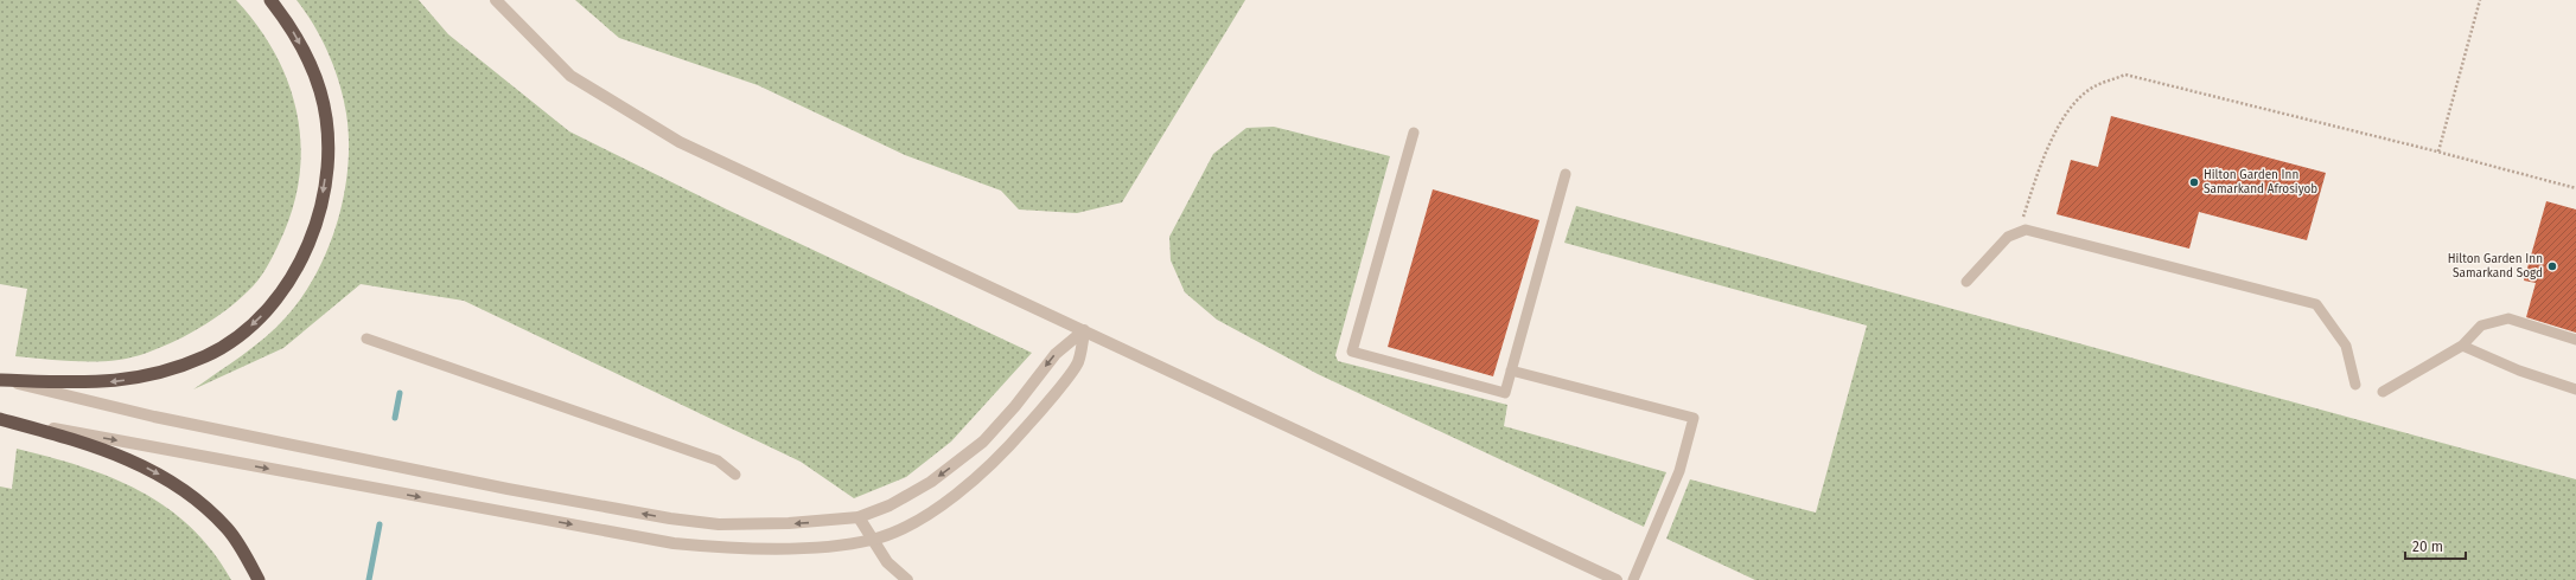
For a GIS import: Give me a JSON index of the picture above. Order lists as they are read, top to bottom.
{
  "places": ["Hilton Garden Inn Samarkand Afrosiyob", "Hilton Garden Inn Samarkand Sogd"],
  "scale_bar": "20 m"
}
